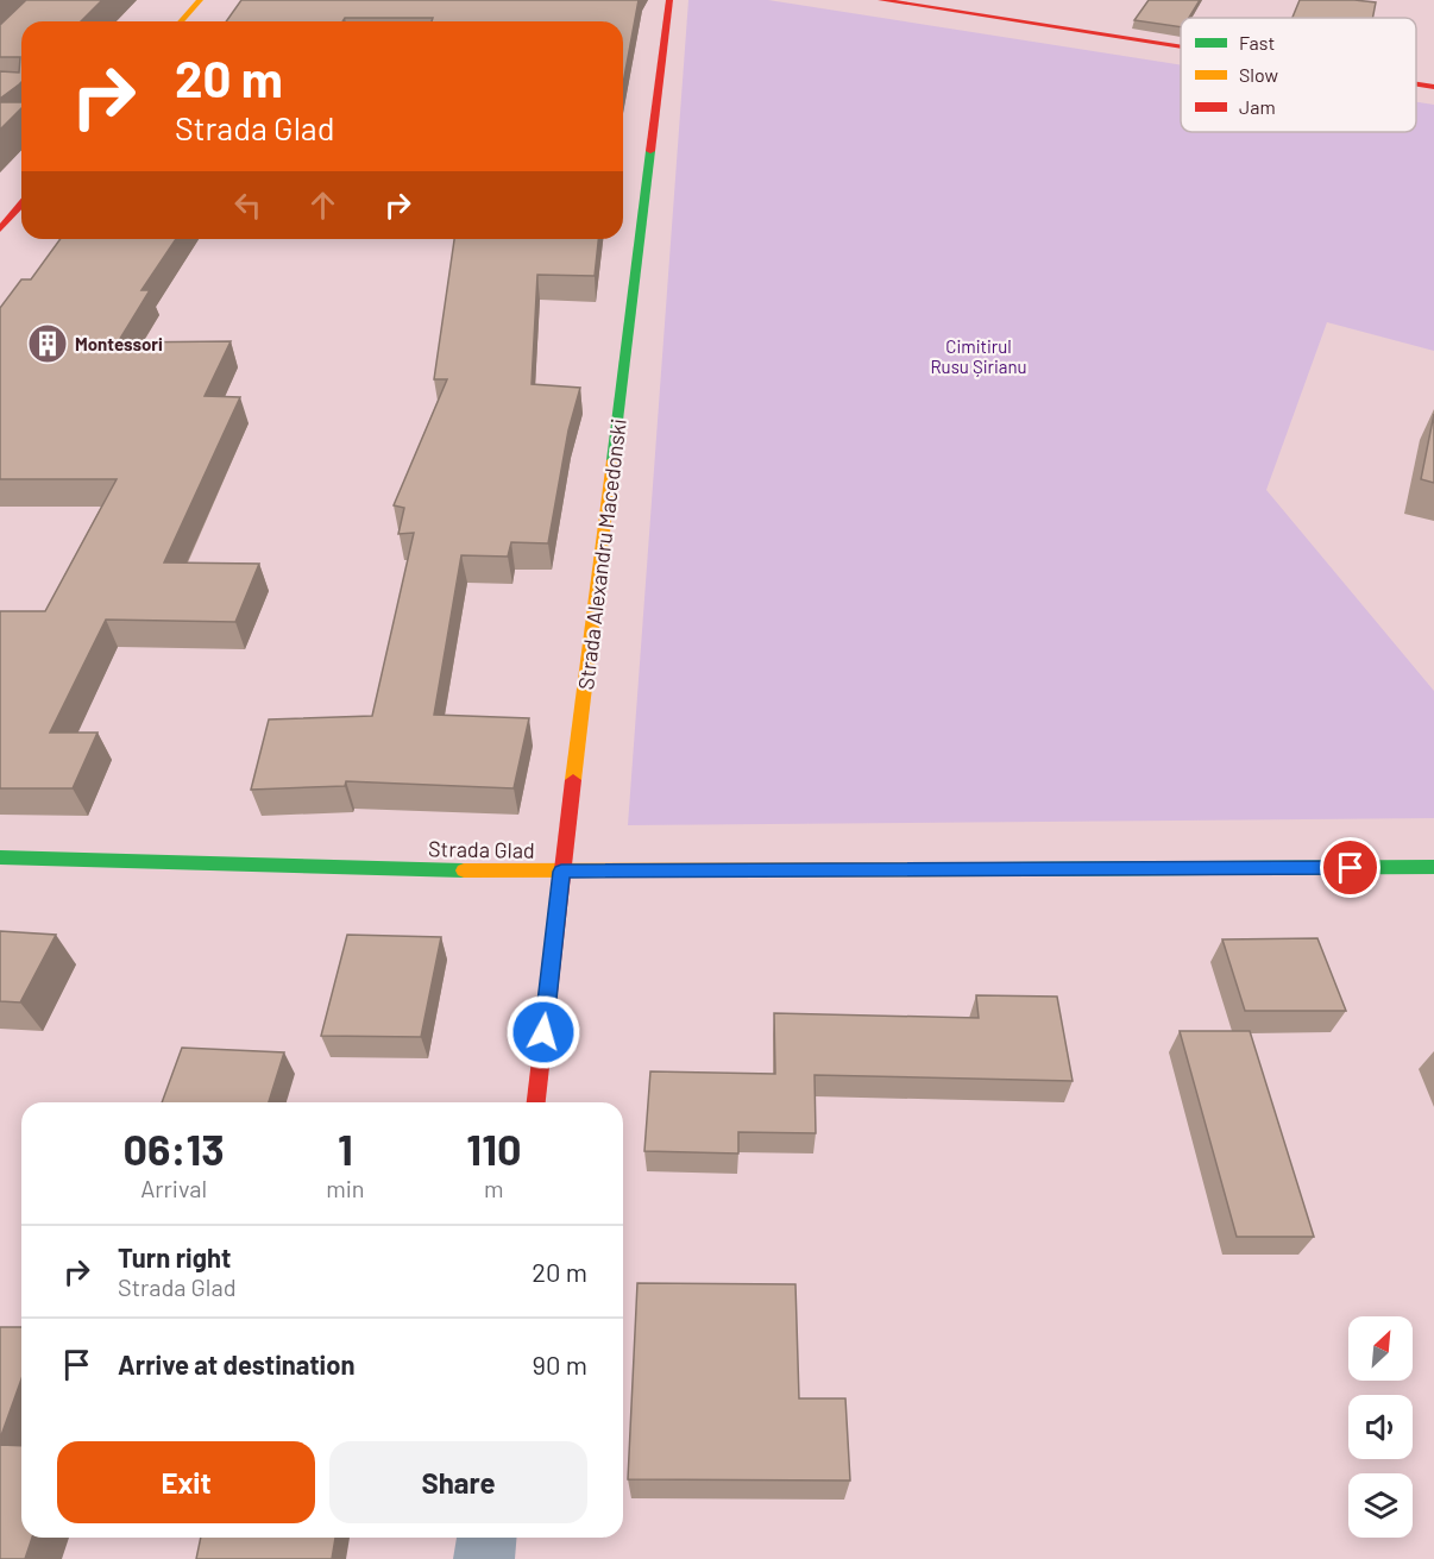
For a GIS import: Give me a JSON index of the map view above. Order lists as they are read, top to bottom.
{
  "streets": {
    "street": ["Strada Alexandru Macedonski", "Strada Glad"]
  },
  "crossings": [
    ["Strada Alexandru Macedonski", "Strada Glad"]
  ],
  "parks": ["Cimitirul Rusu Șirianu"],
  "places": {
    "building": ["Montessori"]
  },
  "legend": ["Fast", "Slow", "Jam"],
  "north": "top right",
  "page": {
    "turn": ["20 m", "Strada Glad"],
    "eta": [
      "06:13",
      "Arrival",
      "1",
      "min",
      "110",
      "m"
    ],
    "list": [
      {
        "name": "Turn right",
        "note": "Strada Glad",
        "value": "20 m"
      },
      {
        "name": "Arrive at destination",
        "value": "90 m"
      }
    ],
    "buttons": ["Exit", "Share"]
  }
}
